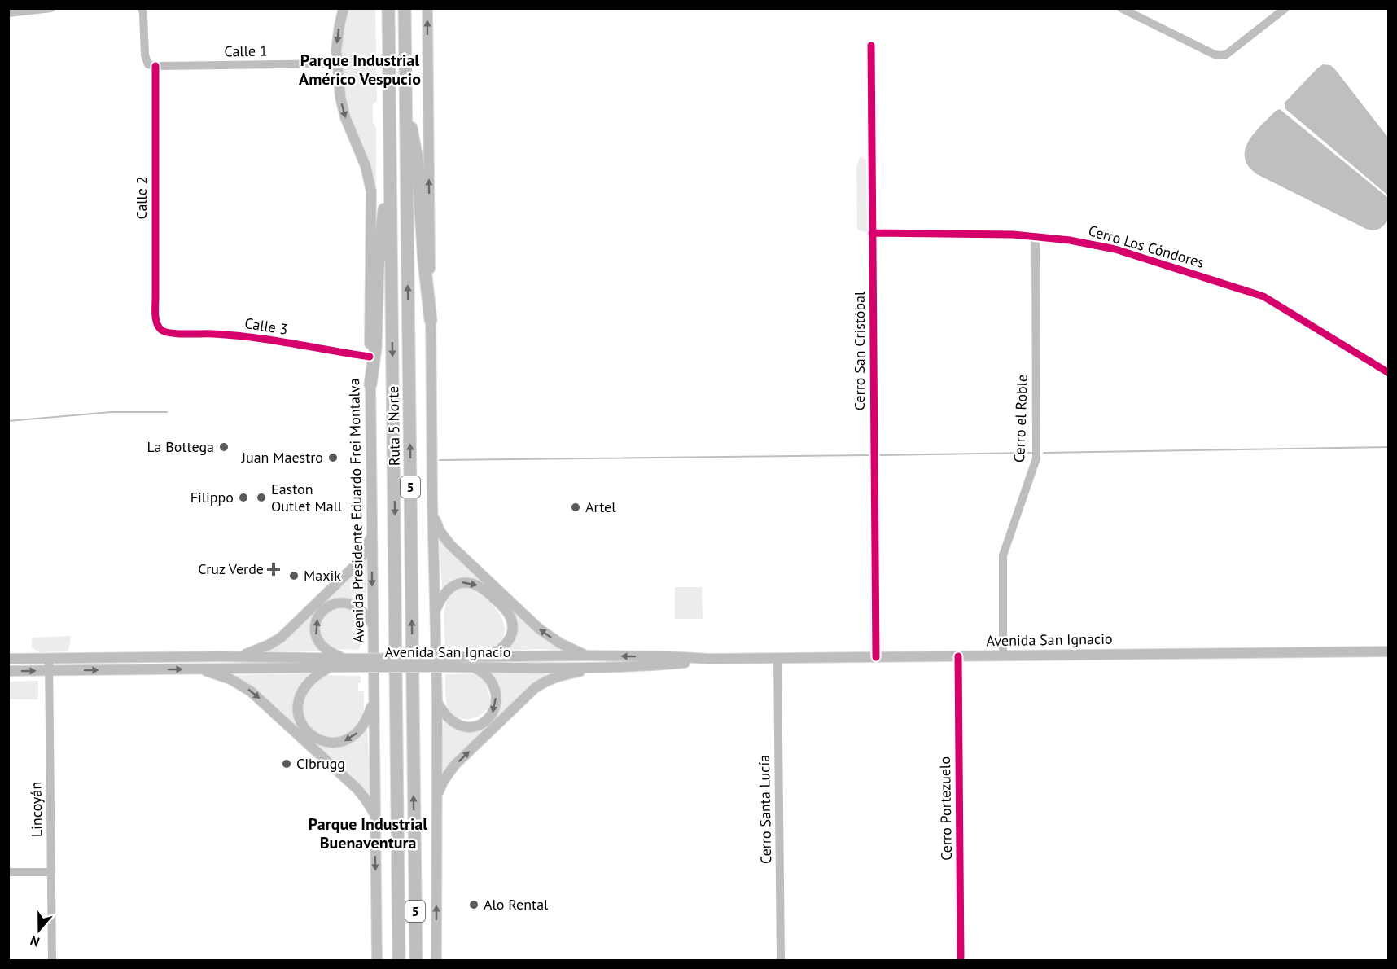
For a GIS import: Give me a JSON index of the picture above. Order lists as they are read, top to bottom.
{
  "streets": {
    "highway": ["Ruta 5 Norte", "5"],
    "main road": ["Avenida Presidente Eduardo Frei Montalva", "Avenida San Ignacio"],
    "street": [
      "Calle 1",
      "Calle 2",
      "Cerro Los Cóndores",
      "Calle 3",
      "Cerro San Cristóbal",
      "Cerro el Roble",
      "Cerro Portezuelo",
      "Lincoyán",
      "Cerro Santa Lucía"
    ]
  },
  "crossings": [
    ["Calle 1", "Calle 2"],
    ["Calle 1", "Avenida Presidente Eduardo Frei Montalva"],
    ["Calle 2", "Calle 3"],
    ["Cerro Los Cóndores", "Cerro San Cristóbal"],
    ["Cerro Los Cóndores", "Cerro el Roble"],
    ["Calle 3", "Avenida Presidente Eduardo Frei Montalva"],
    ["Cerro San Cristóbal", "Avenida San Ignacio"],
    ["Cerro el Roble", "Avenida San Ignacio"],
    ["Avenida San Ignacio", "Cerro Portezuelo"],
    ["Avenida San Ignacio", "Lincoyán"],
    ["Avenida San Ignacio", "Cerro Santa Lucía"]
  ],
  "districts": ["Parque Industrial Américo Vespucio", "Parque Industrial Buenaventura"],
  "places": {
    "other": [
      "La Bottega",
      "Juan Maestro",
      "Filippo",
      "Easton Outlet Mall",
      "Artel",
      "Maxik",
      "Cibrugg",
      "Alo Rental"
    ],
    "health": ["Cruz Verde"]
  },
  "north": "bottom"
}
